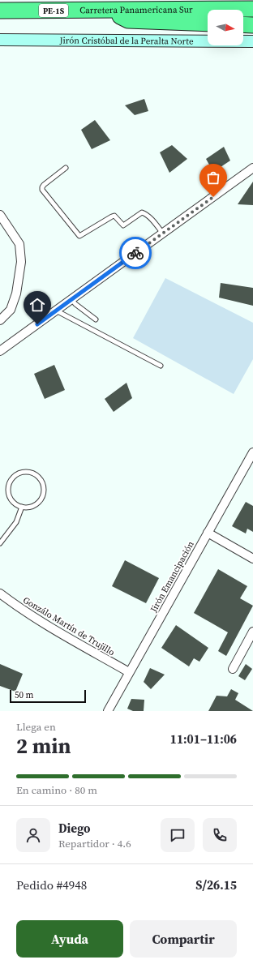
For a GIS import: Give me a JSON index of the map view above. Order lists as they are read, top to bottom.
{
  "streets": {
    "highway": ["Carretera Panamericana Sur", "PE-1S"],
    "street": ["Jirón Cristóbal de la Peralta Norte", "Jirón Emancipación", "Gonzálo Martín de Trujillo"]
  },
  "crossings": [
    ["Jirón Emancipación", "Gonzálo Martín de Trujillo"]
  ],
  "scale_bar": "50 m",
  "north": "right",
  "page": {
    "scale": "50 m",
    "heading": ["2 min", "Llega en", "11:01–11:06"],
    "panel": [
      "Diego",
      "Repartidor · 4.6",
      "Pedido #4948",
      "S/26.15"
    ],
    "bar": "En camino · 80 m",
    "buttons": ["Ayuda", "Compartir"]
  }
}
